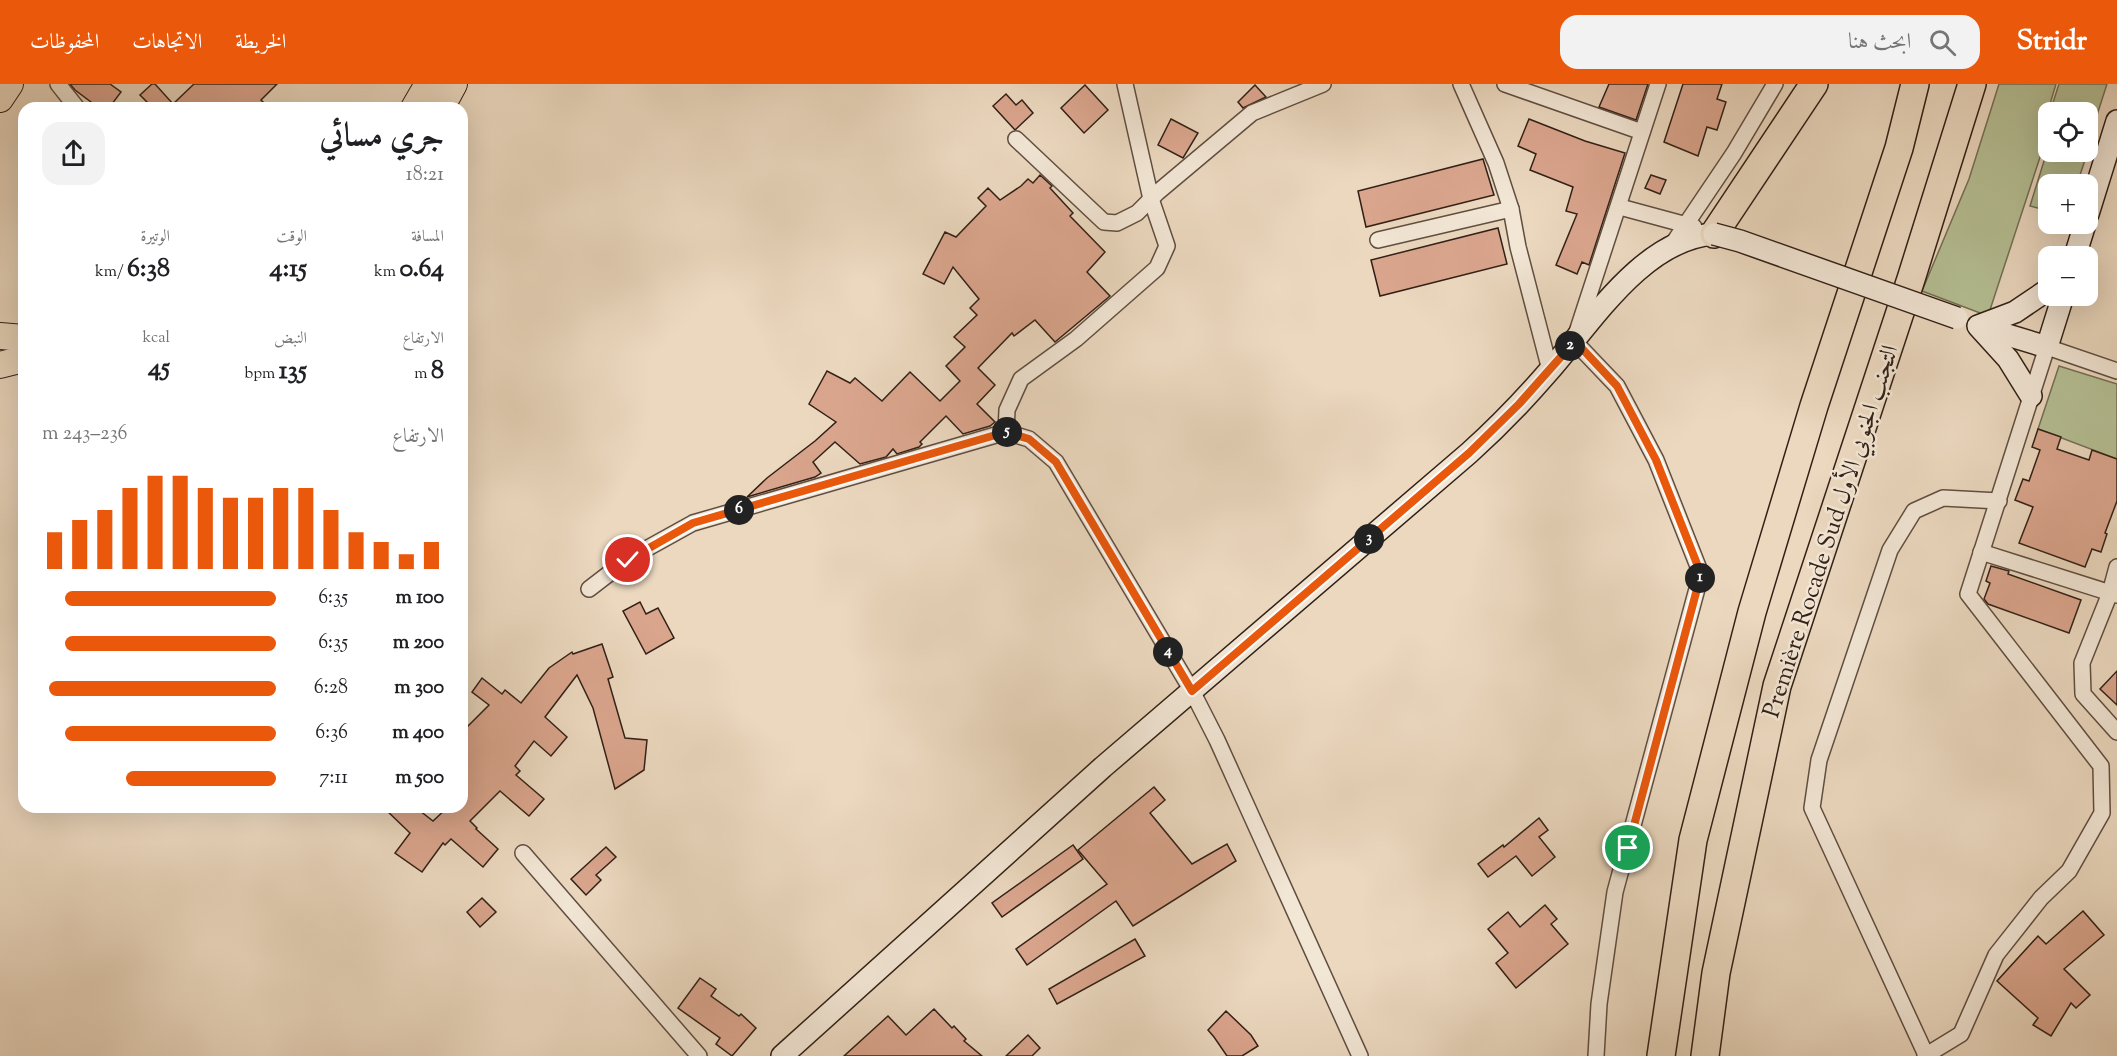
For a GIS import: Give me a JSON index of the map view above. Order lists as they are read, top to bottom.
{
  "streets": {
    "highway": ["Première Rocade Sud التجنب الجنوبي الأول"]
  },
  "page": {
    "header": "Stridr",
    "search": "ابحث هنا",
    "nav": ["الخريطة", "الاتجاهات", "المحفوظات"],
    "map_buttons": ["+", "−"],
    "heading": ["جري مسائي", "18:21"],
    "stats": [
      ["المسافة", "0.64 km"],
      ["الوقت", "4:15"],
      ["الوتيرة", "6:38 /km"],
      ["الارتفاع", "8 m"],
      ["النبض", "135 bpm"],
      ["kcal", "45"]
    ],
    "pins": [
      "2",
      "5",
      "6",
      "3",
      "1",
      "4"
    ],
    "chart": ["الارتفاع", "236–243 m"],
    "list": [
      {
        "name": "100 m",
        "note": "6:35"
      },
      {
        "name": "200 m",
        "note": "6:35"
      },
      {
        "name": "300 m",
        "note": "6:28"
      },
      {
        "name": "400 m",
        "note": "6:36"
      },
      {
        "name": "500 m",
        "note": "7:11"
      }
    ]
  }
}
